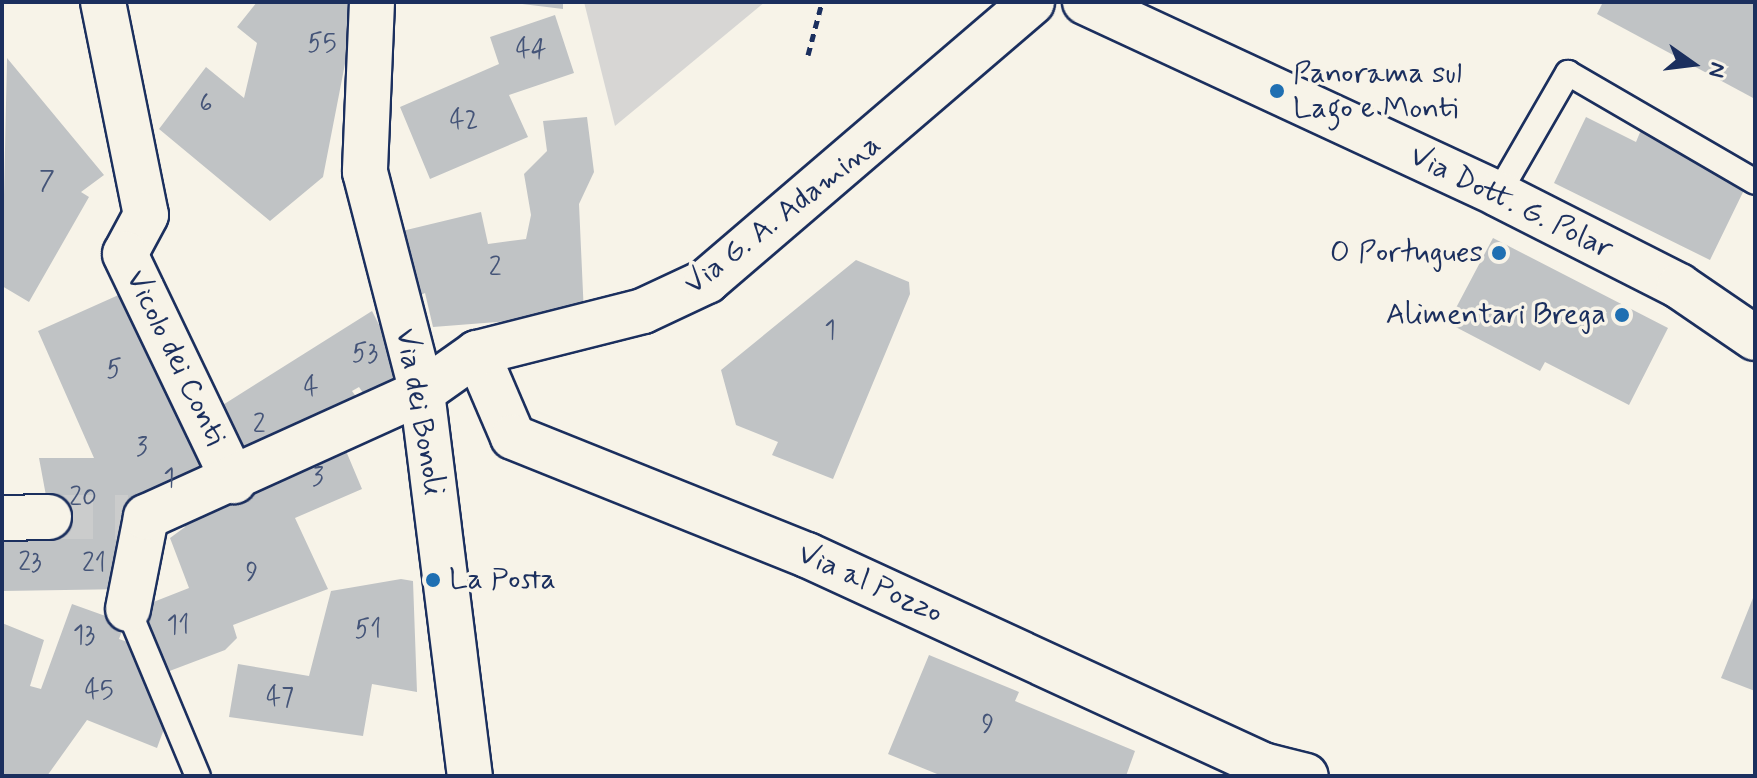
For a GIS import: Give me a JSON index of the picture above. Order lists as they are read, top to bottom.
{
  "streets": {
    "street": [
      "Via Dott. G. Polar",
      "Via G. A. Adamina",
      "Vicolo dei Conti",
      "Via dei Bonoli",
      "Via al Pozzo"
    ]
  },
  "crossings": [
    ["Via G. A. Adamina", "Vicolo dei Conti"],
    ["Via G. A. Adamina", "Via dei Bonoli"],
    ["Via G. A. Adamina", "Via al Pozzo"]
  ],
  "places": [
    "Panorama sul Lago e Monti",
    "O Portugues",
    "Alimentari Brega",
    "La Posta"
  ],
  "house_numbers": [
    "55",
    "44",
    "6",
    "42",
    "7",
    "2",
    "1",
    "53",
    "5",
    "4",
    "2",
    "3",
    "3",
    "1",
    "20",
    "23",
    "21",
    "9",
    "11",
    "51",
    "13",
    "45",
    "47",
    "9"
  ],
  "north": "right"
}
